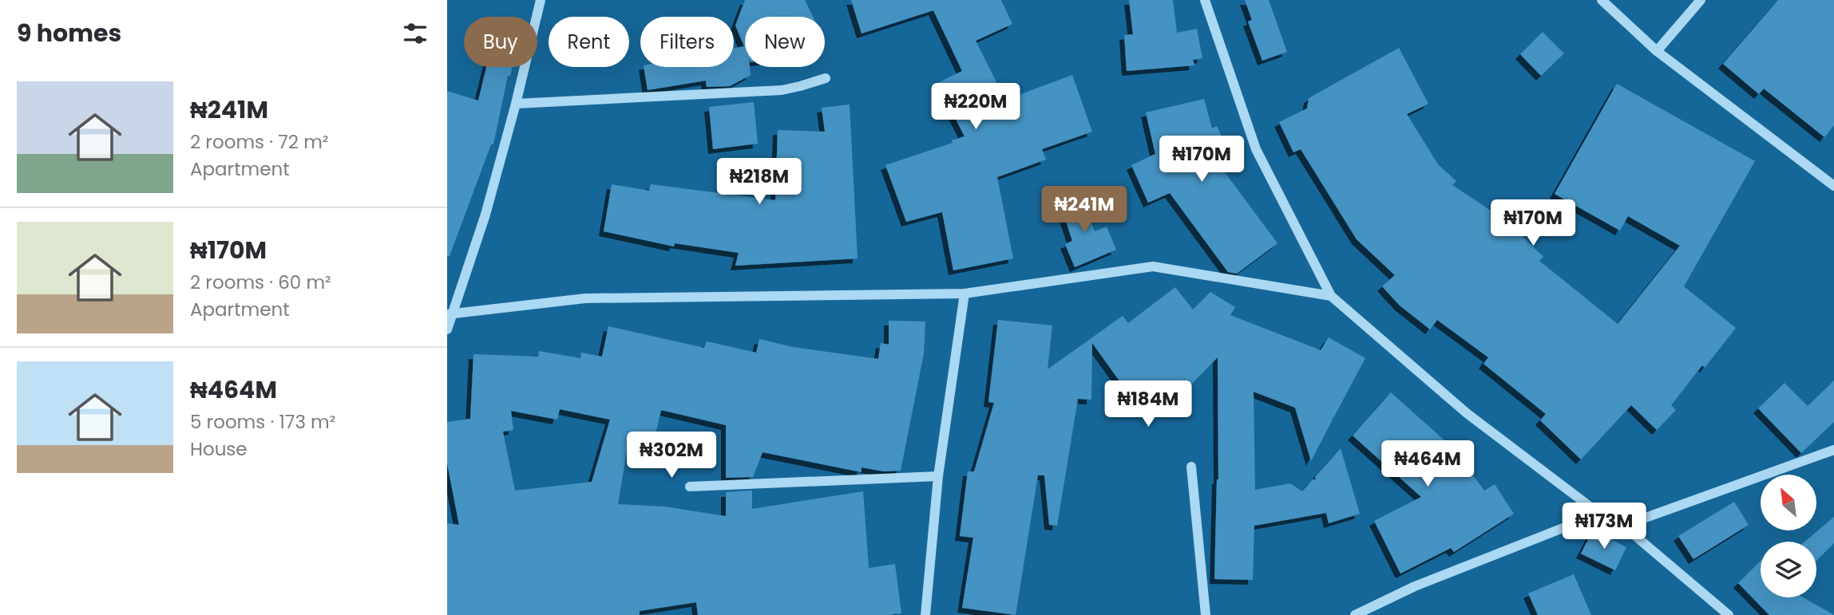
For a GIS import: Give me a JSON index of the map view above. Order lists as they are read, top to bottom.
{
  "north": "top left",
  "page": {
    "heading": "9 homes",
    "chip": [
      "Buy",
      "Rent",
      "Filters",
      "New"
    ],
    "list": [
      {
        "name": "₦241M",
        "note": "2 rooms · 72 m² · Apartment"
      },
      {
        "name": "₦170M",
        "note": "2 rooms · 60 m² · Apartment"
      },
      {
        "name": "₦464M",
        "note": "5 rooms · 173 m² · House"
      }
    ],
    "price": [
      "₦220M",
      "₦170M",
      "₦218M",
      "₦241M",
      "₦170M",
      "₦184M",
      "₦302M",
      "₦464M",
      "₦173M"
    ]
  }
}
